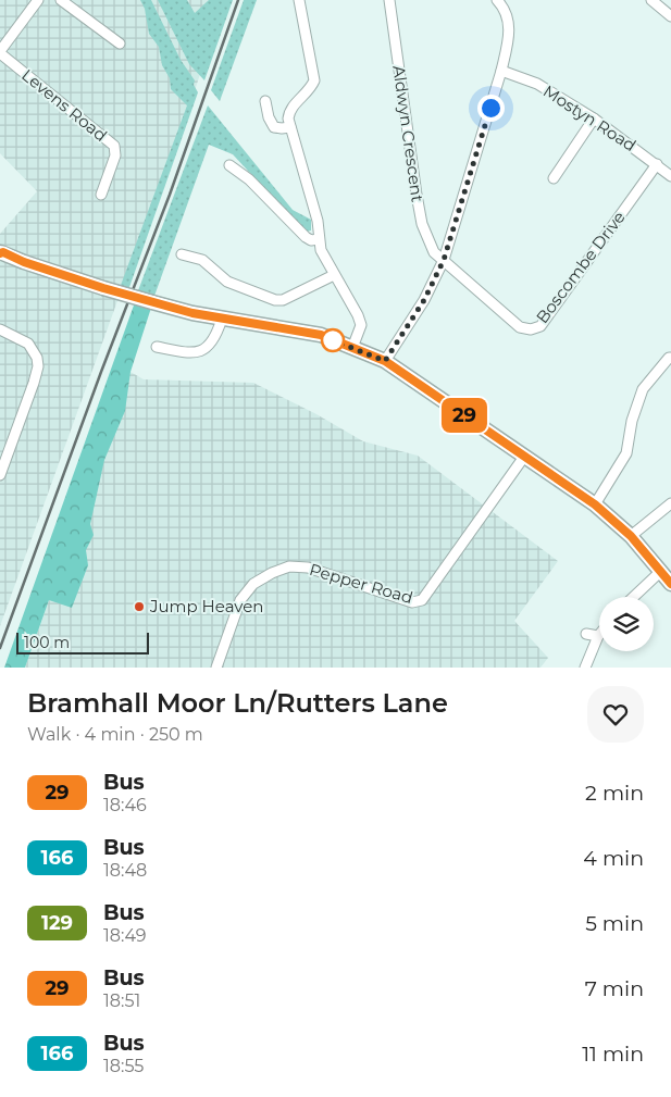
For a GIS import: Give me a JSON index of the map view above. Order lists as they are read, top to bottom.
{
  "streets": {
    "street": [
      "Levens Road",
      "Mostyn Road",
      "Aldwyn Crescent",
      "Boscombe Drive",
      "Pepper Road"
    ]
  },
  "crossings": [
    ["Mostyn Road", "Boscombe Drive"],
    ["Aldwyn Crescent", "Boscombe Drive"]
  ],
  "places": ["Jump Heaven"],
  "lines": ["bus line 29"],
  "scale_bar": "100 m",
  "page": {
    "on_map": "29",
    "scale": "100 m",
    "heading": ["Bramhall Moor Ln/Rutters Lane", "Walk · 4 min · 250 m"],
    "list": [
      {
        "mark": "29",
        "name": "Bus",
        "note": "18:46",
        "value": "2 min"
      },
      {
        "mark": "166",
        "name": "Bus",
        "note": "18:48",
        "value": "4 min"
      },
      {
        "mark": "129",
        "name": "Bus",
        "note": "18:49",
        "value": "5 min"
      },
      {
        "mark": "29",
        "name": "Bus",
        "note": "18:51",
        "value": "7 min"
      },
      {
        "mark": "166",
        "name": "Bus",
        "note": "18:55",
        "value": "11 min"
      }
    ]
  }
}
